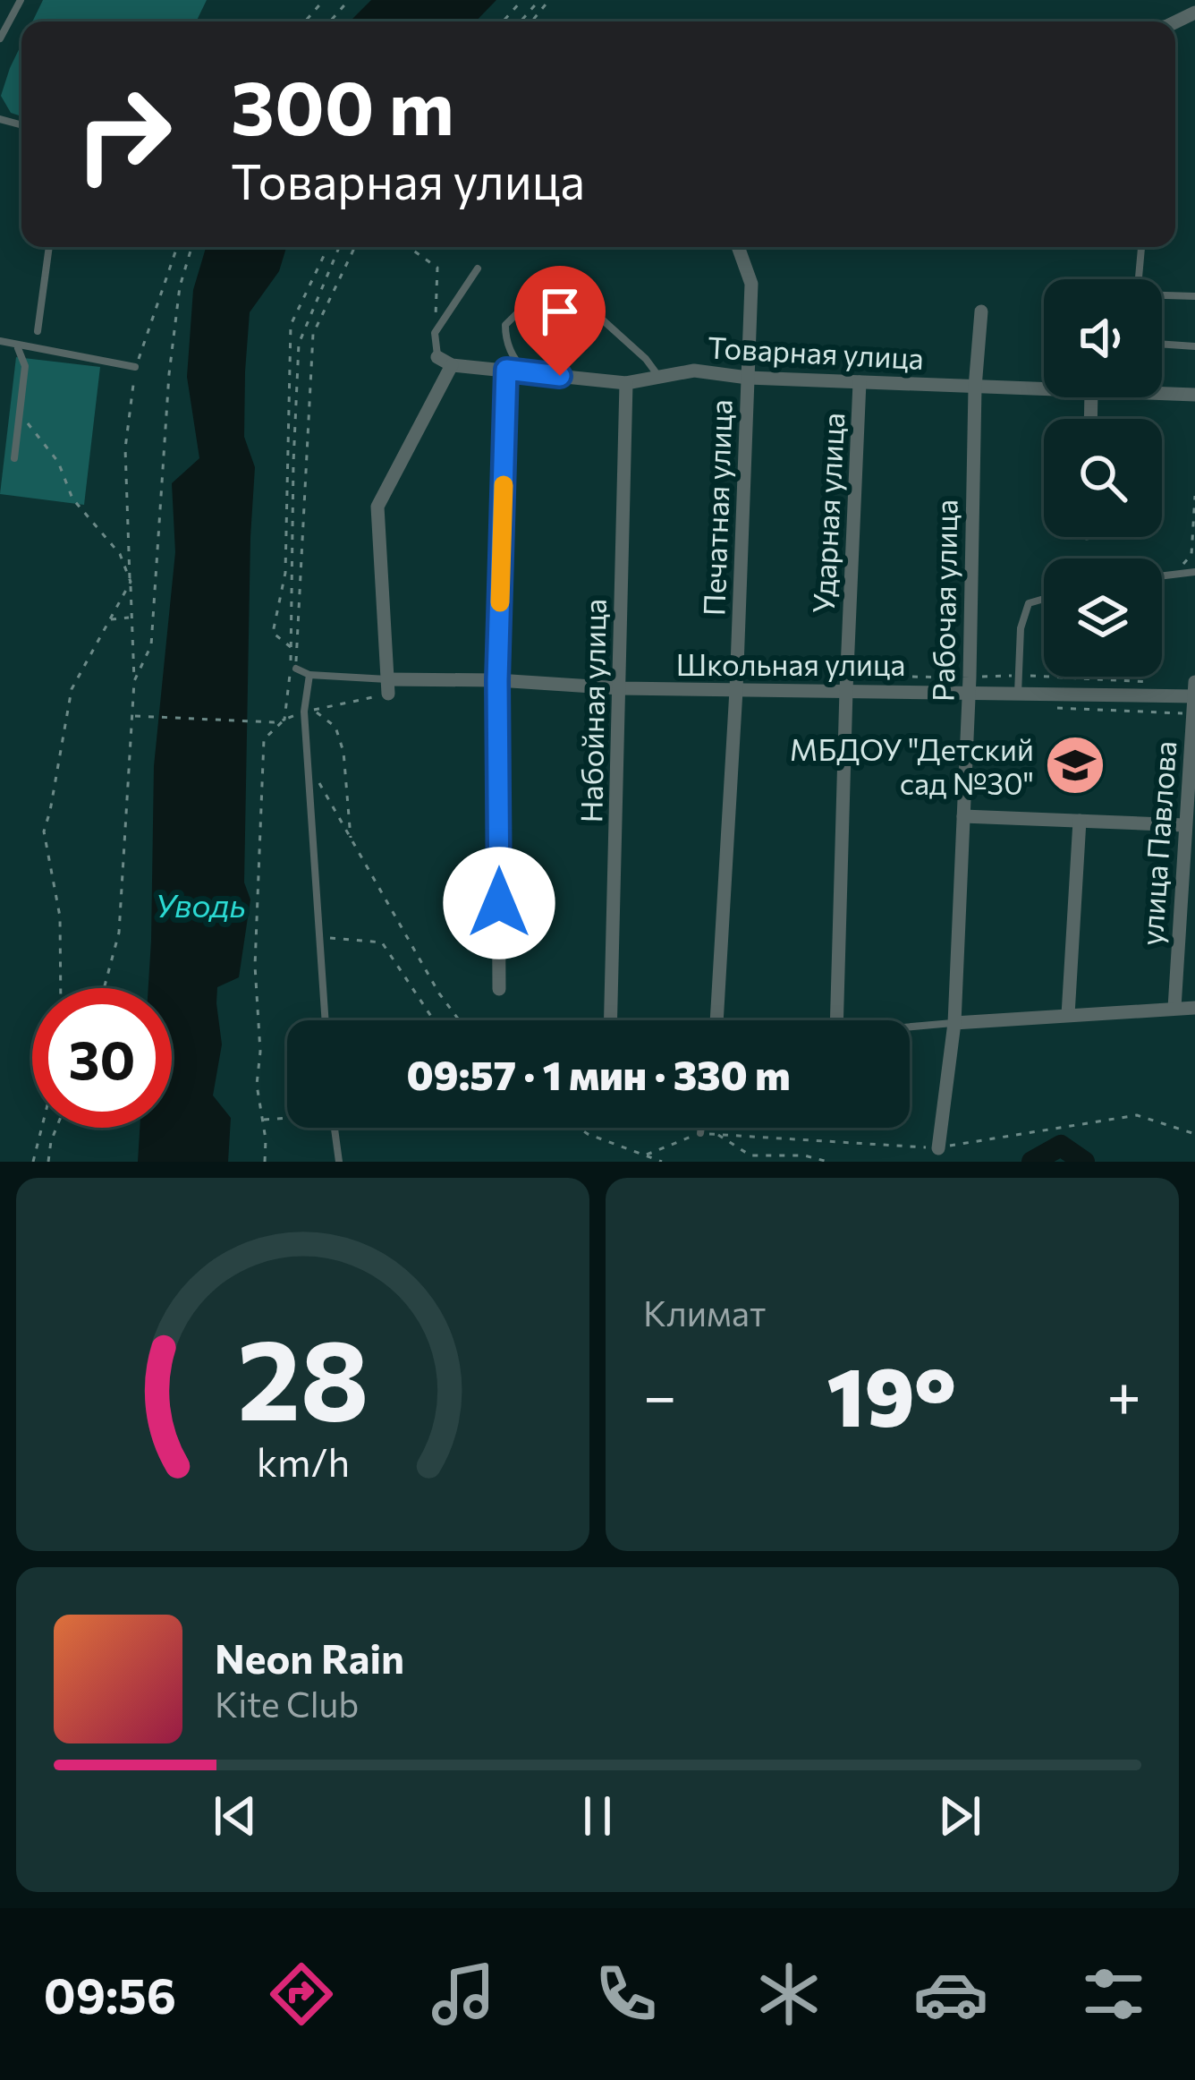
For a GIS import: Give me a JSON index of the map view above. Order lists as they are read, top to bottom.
{
  "streets": {
    "street": [
      "Товарная улица",
      "Печатная улица",
      "Ударная улица",
      "Рабочая улица",
      "Школьная улица",
      "Набойная улица",
      "улица Павлова"
    ]
  },
  "crossings": [
    ["Товарная улица", "Печатная улица"],
    ["Товарная улица", "Ударная улица"],
    ["Товарная улица", "Рабочая улица"],
    ["Товарная улица", "Набойная улица"],
    ["Печатная улица", "Школьная улица"],
    ["Ударная улица", "Школьная улица"],
    ["Рабочая улица", "Школьная улица"],
    ["Школьная улица", "Набойная улица"],
    ["Школьная улица", "улица Павлова"]
  ],
  "water": ["Уводь"],
  "places": {
    "school or university": ["МБДОУ \"Детский сад №30\""]
  },
  "page": {
    "turn": ["300 m", "Товарная улица"],
    "limit": "30",
    "trip": "09:57 · 1 мин · 330 m",
    "tile": "Климат",
    "heat": ["−", "19°", "+"],
    "song": ["Neon Rain", "Kite Club"],
    "tabs": "09:56",
    "gauge": ["28", "km/h"]
  }
}
